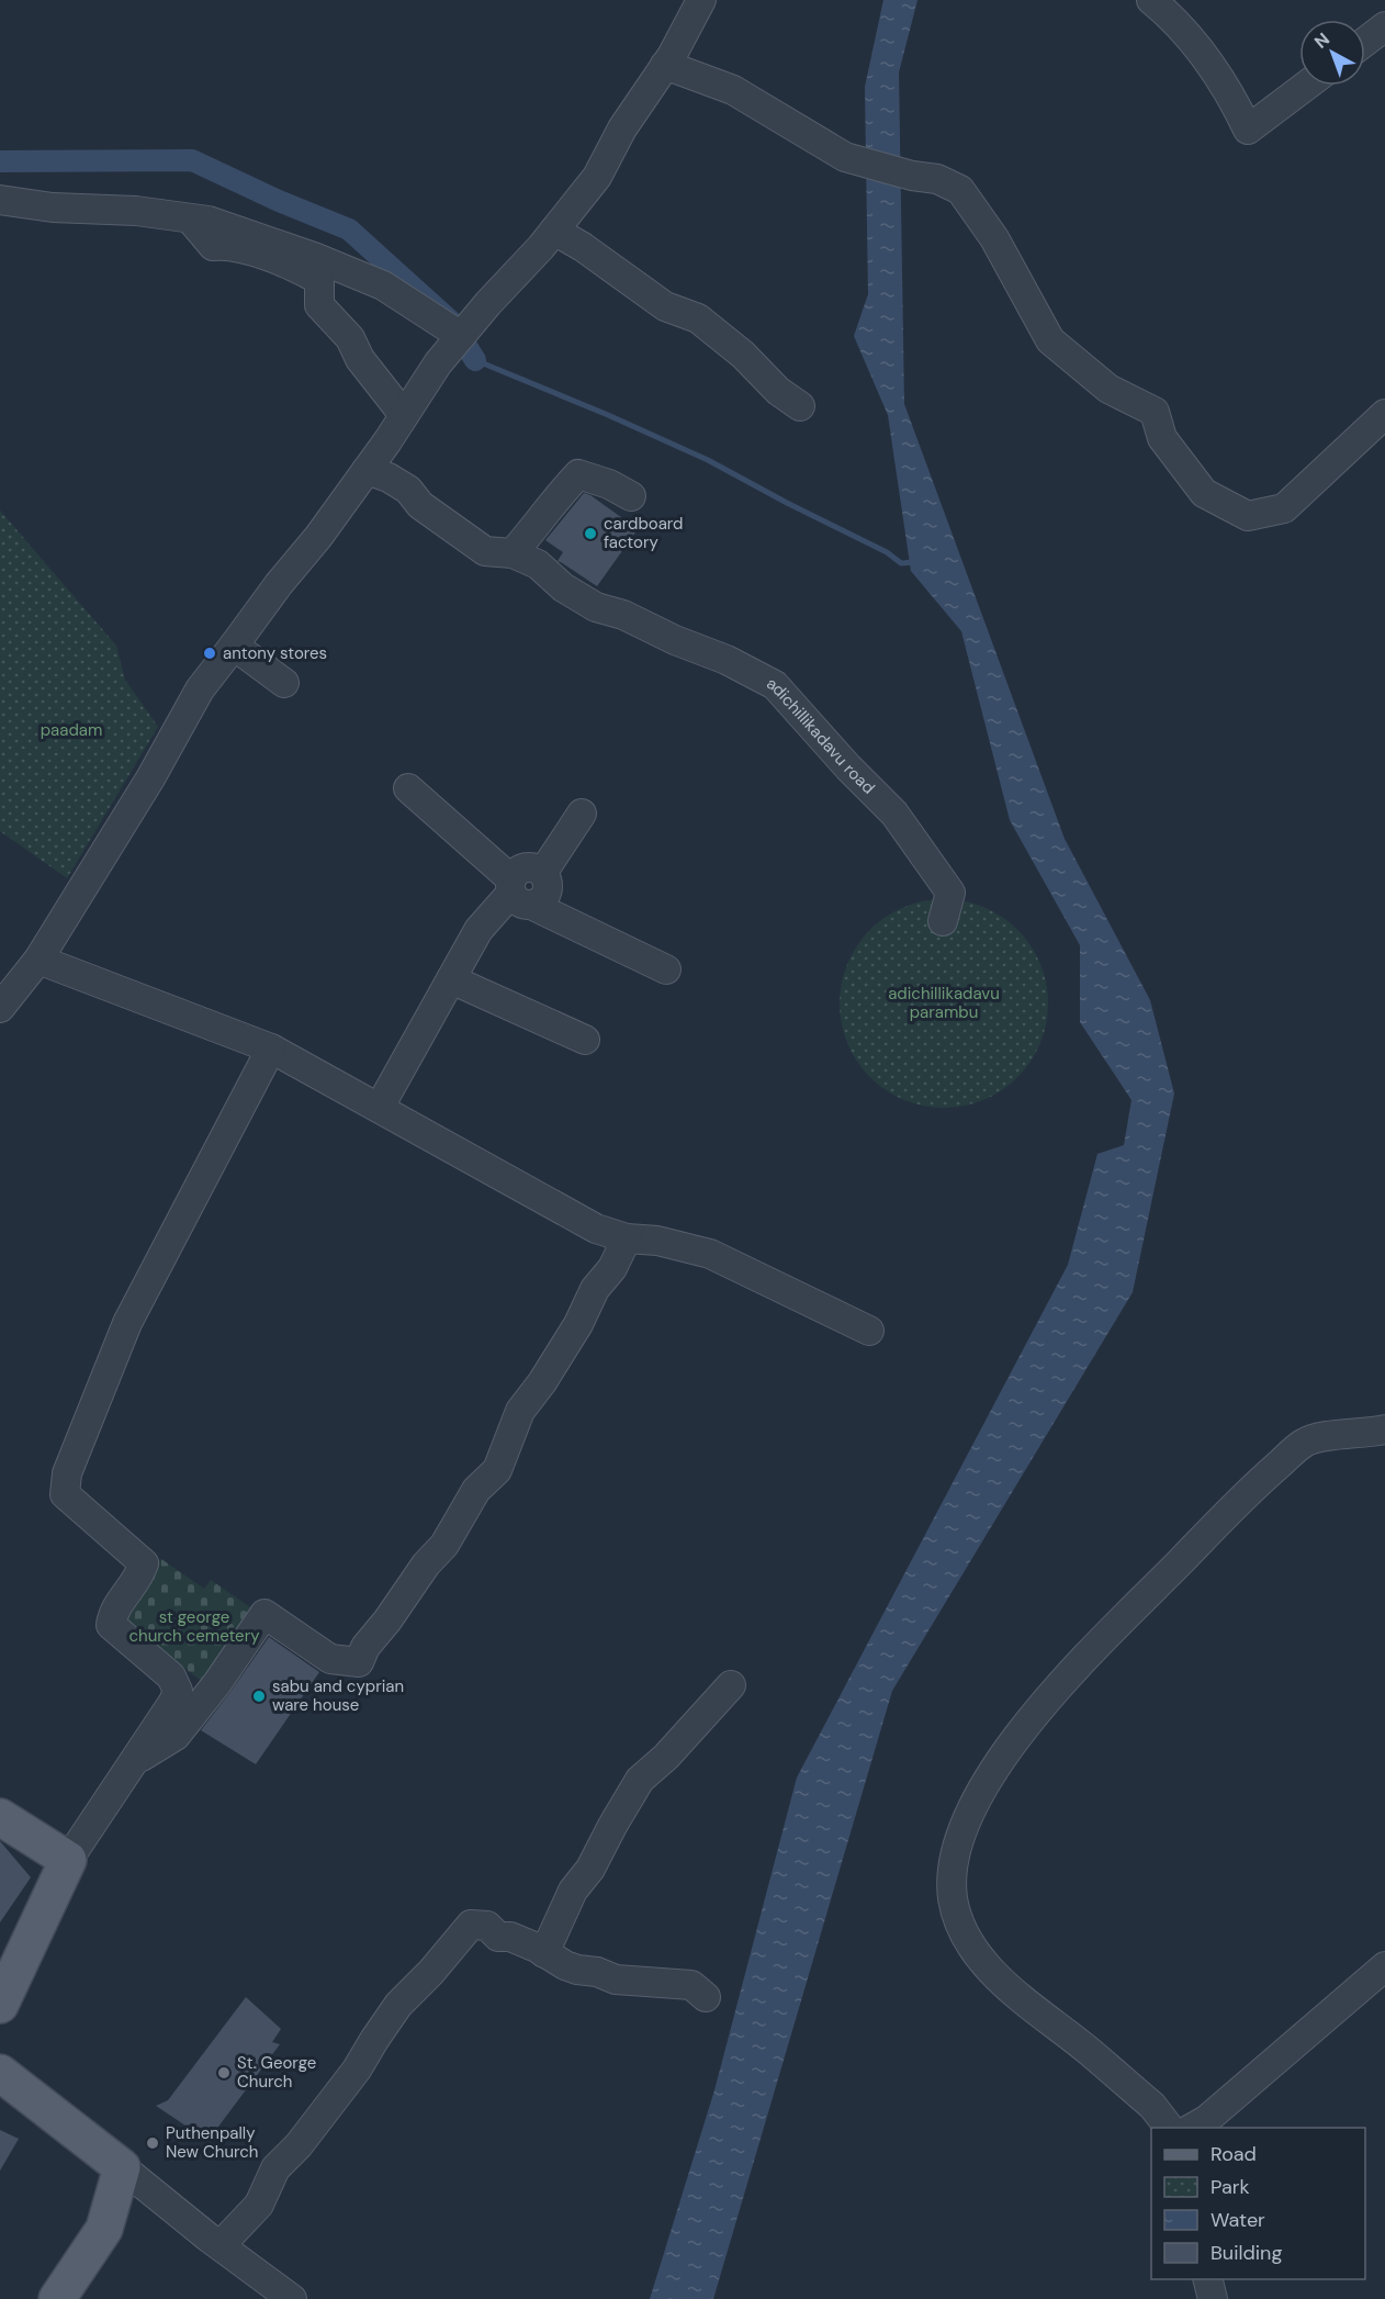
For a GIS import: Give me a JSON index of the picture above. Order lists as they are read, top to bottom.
{
  "streets": {
    "street": ["adichillikadavu road"]
  },
  "parks": ["paadam", "adichillikadavu parambu", "st george church cemetery"],
  "places": [
    "cardboard factory",
    "antony stores",
    "sabu and cyprian ware house",
    "St. George Church",
    "Puthenpally New Church"
  ],
  "legend": [
    "Road",
    "Park",
    "Water",
    "Building"
  ],
  "north": "top left"
}
